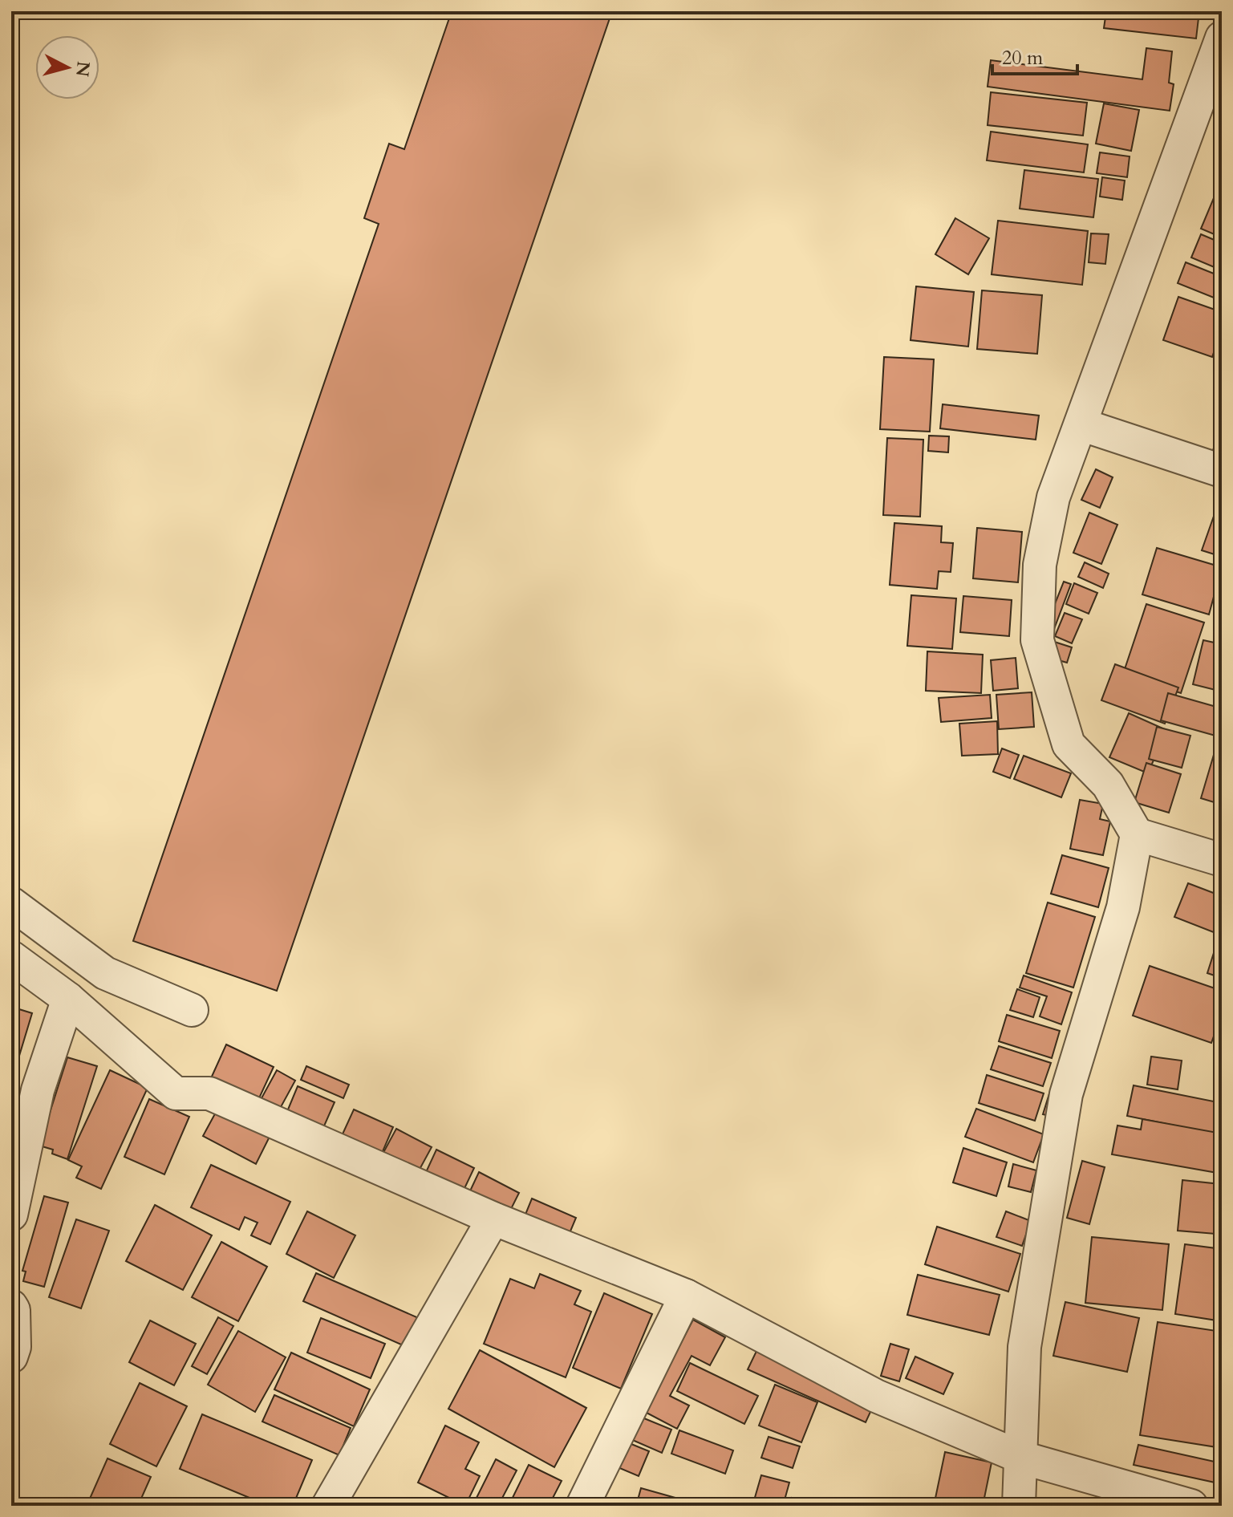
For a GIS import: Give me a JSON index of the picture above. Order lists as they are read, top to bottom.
{
  "scale_bar": "20 m",
  "north": "right"
}
